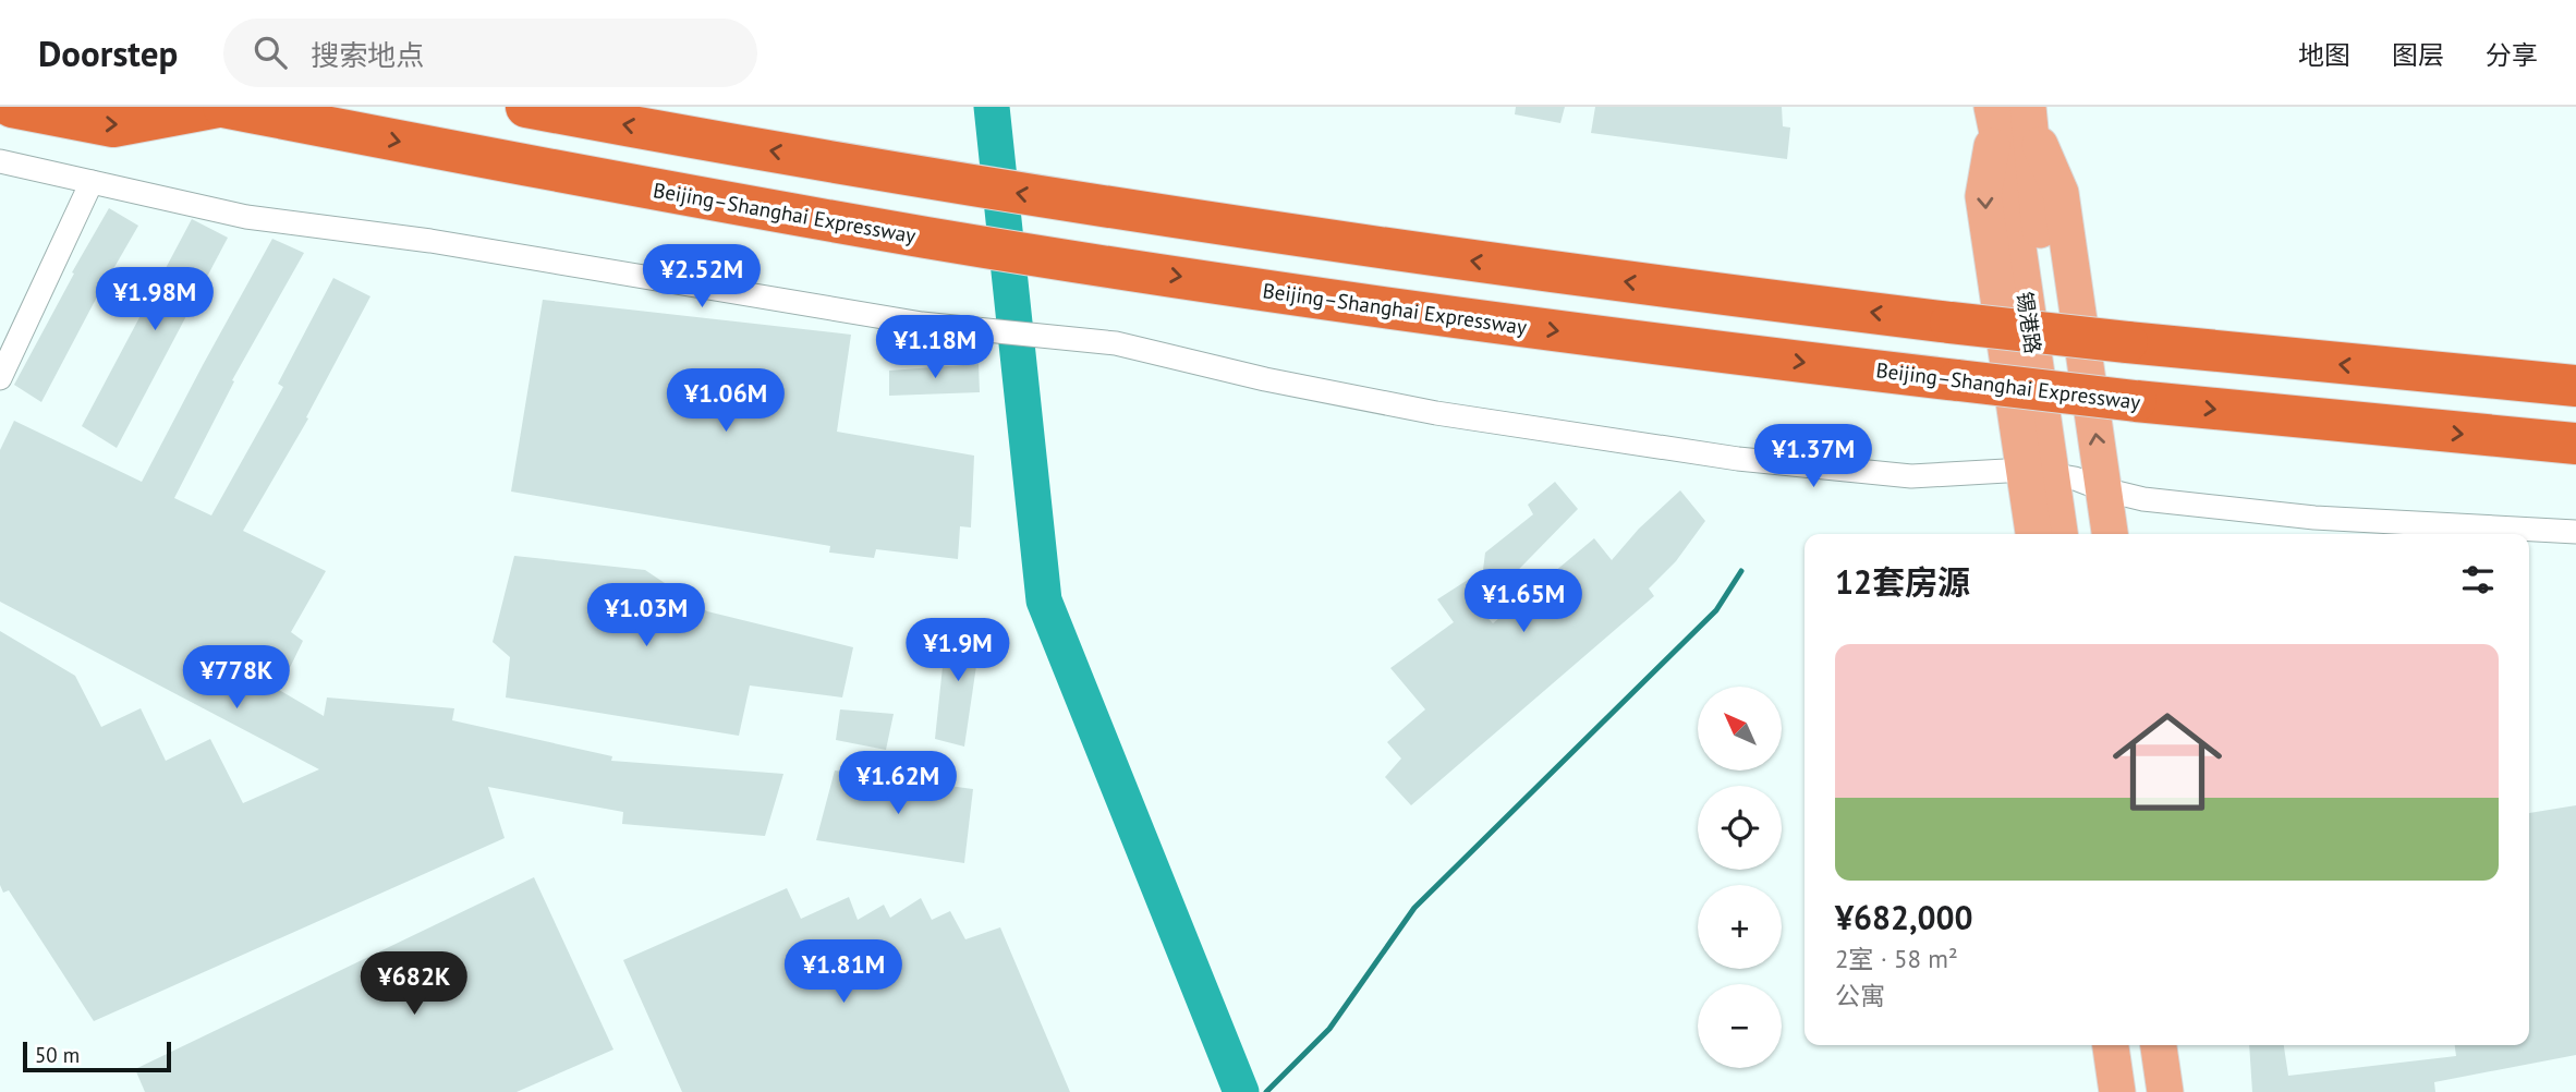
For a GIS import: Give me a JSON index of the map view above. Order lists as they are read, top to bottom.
{
  "streets": {
    "highway": ["Beijing–Shanghai Expressway"]
  },
  "scale_bar": "50 m",
  "north": "top left",
  "page": {
    "header": "Doorstep",
    "search": "搜索地点",
    "nav": ["地图", "图层", "分享"],
    "price": [
      "¥2.52M",
      "¥1.98M",
      "¥1.18M",
      "¥1.06M",
      "¥1.37M",
      "¥1.65M",
      "¥1.03M",
      "¥1.9M",
      "¥778K",
      "¥1.62M",
      "¥1.81M",
      "¥682K"
    ],
    "heading": "12套房源",
    "list": [
      {
        "name": "¥682,000",
        "note": "2室 · 58 m² · 公寓"
      }
    ],
    "map_buttons": ["+", "−"],
    "scale": "50 m"
  }
}
